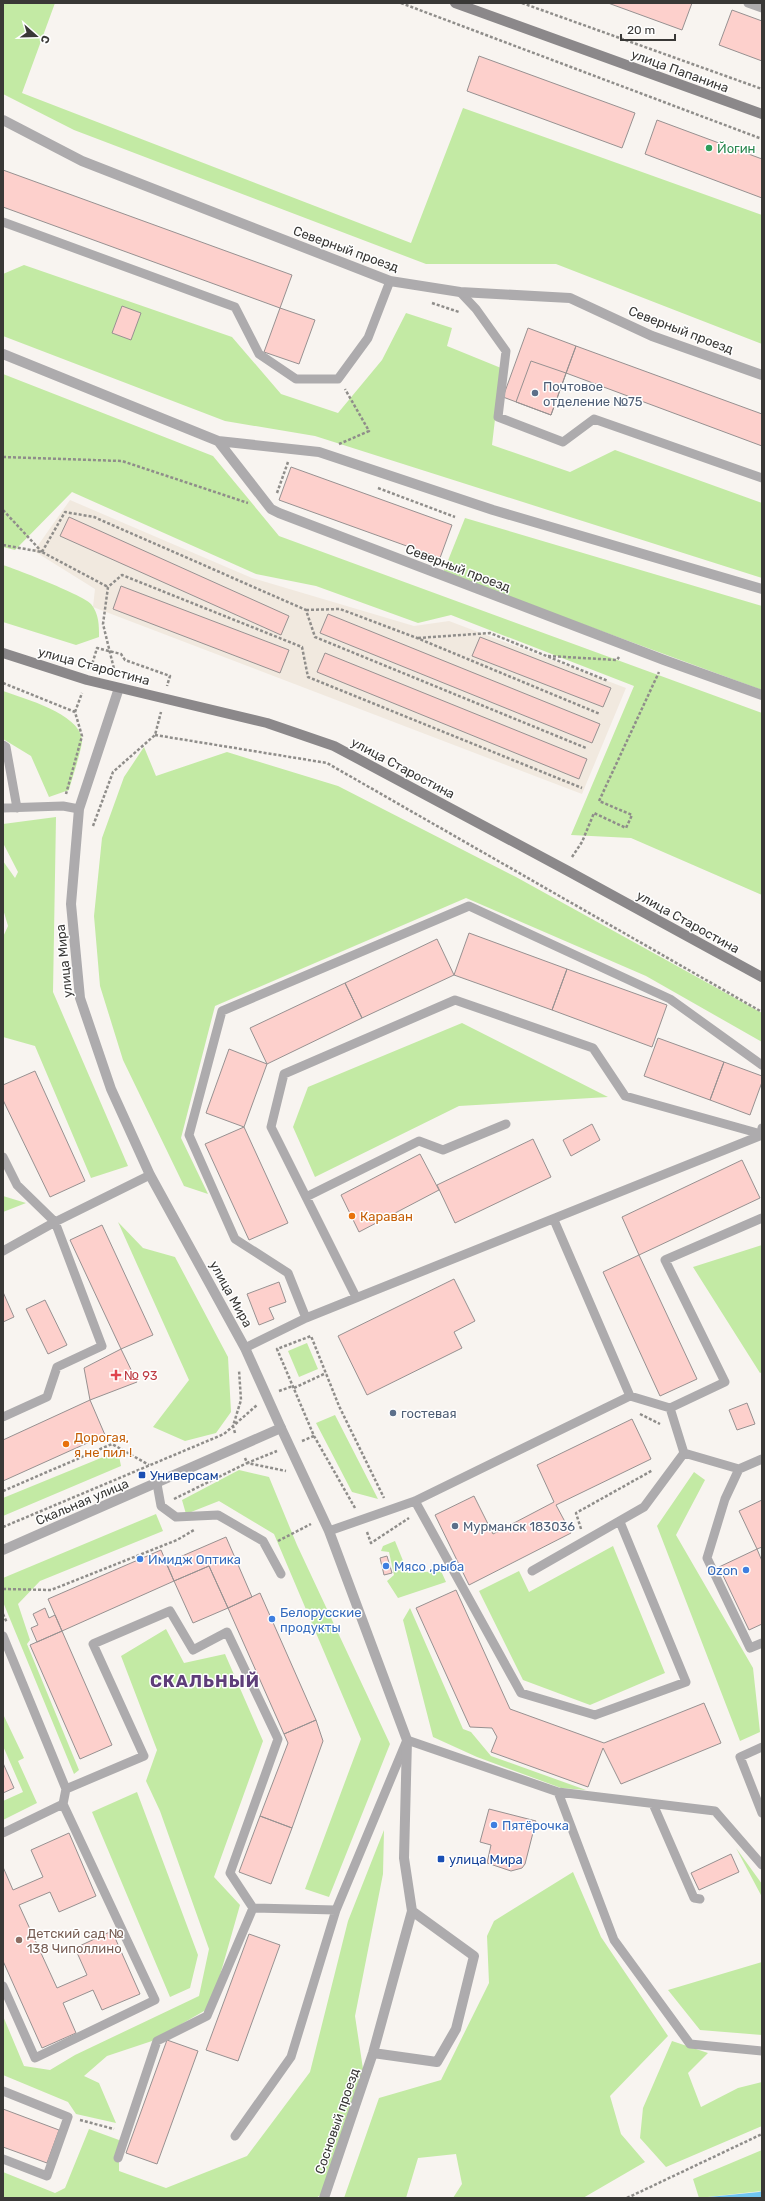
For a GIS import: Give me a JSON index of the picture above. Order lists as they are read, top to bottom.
{
  "streets": {
    "main road": ["улица Папанина", "улица Старостина"],
    "street": [
      "Северный проезд",
      "улица Мира",
      "Скальная улица",
      "Сосновый проезд"
    ]
  },
  "crossings": [
    ["улица Старостина", "улица Мира"],
    ["улица Мира", "Скальная улица"],
    ["улица Мира", "Сосновый проезд"]
  ],
  "districts": ["СКАЛЬНЫЙ"],
  "places": {
    "other": [
      "Йогин",
      "Почтовое отделение №75",
      "Караван",
      "гостевая",
      "Дорогая, я не пил !",
      "Мурманск 183036",
      "Имидж Оптика",
      "Мясо ,рыба",
      "Ozon",
      "Белорусские продукты",
      "Пятёрочка",
      "Детский сад № 138 Чиполлино"
    ],
    "health": ["№ 93"],
    "transit": ["Универсам", "улица Мира"]
  },
  "scale_bar": "20 m",
  "north": "right"
}
